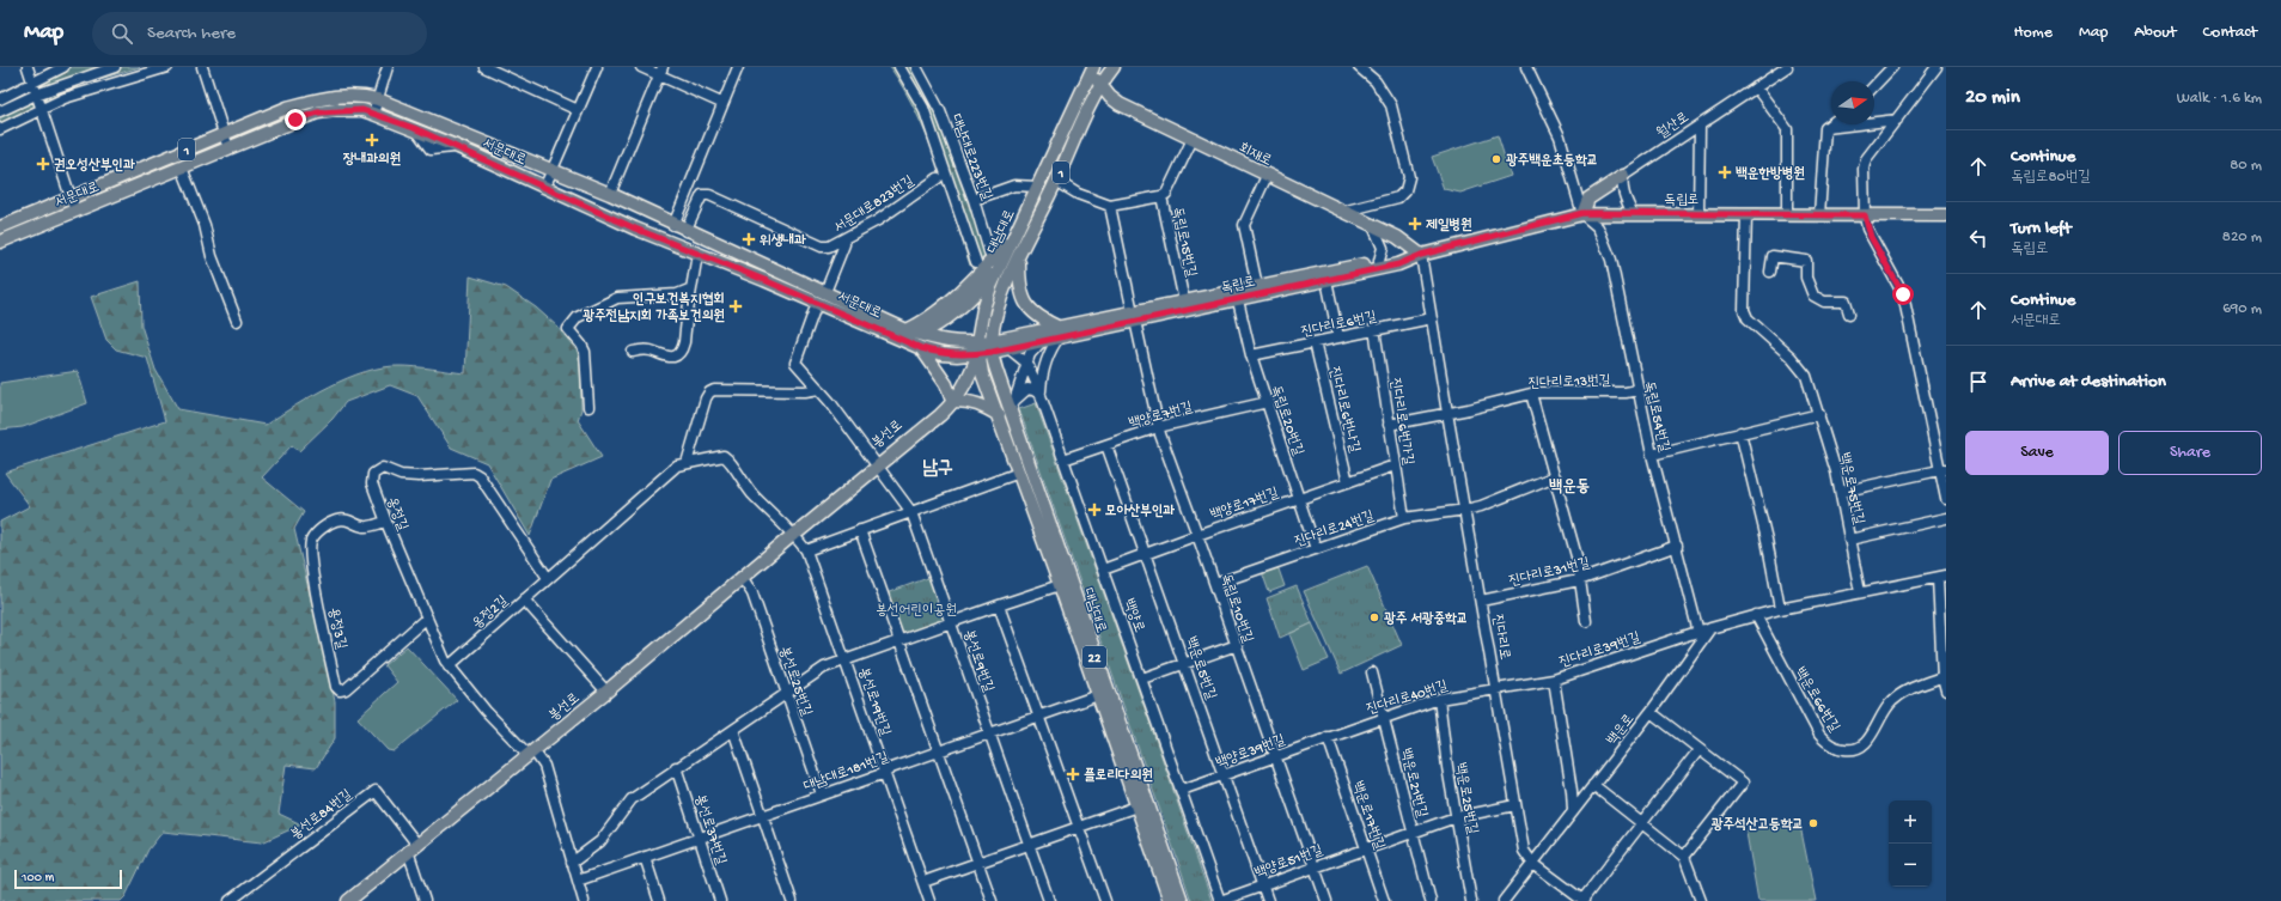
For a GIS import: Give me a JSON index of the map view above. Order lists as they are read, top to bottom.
{
  "streets": {
    "main road": [
      "월산로",
      "1",
      "서문대로",
      "회재로",
      "독립로",
      "대남대로",
      "봉선로",
      "22"
    ],
    "street": [
      "대남대로223번길",
      "서문대로823번길",
      "독립로15번길",
      "진다리로6번길",
      "진다리로13번길",
      "진다리로6번나길",
      "백양로7번길",
      "독립로54번길",
      "독립로20번길",
      "진다리로6번가길",
      "백운로75번길",
      "백양로17번길",
      "옹정길",
      "진다리로24번길",
      "진다리로31번길",
      "독립로10번길",
      "옹정2길",
      "백양로",
      "용정3길",
      "진다리로",
      "진다리로39번길",
      "봉선로9번길",
      "백운로5번길",
      "봉선로25번길",
      "진다리로40번길",
      "백운로66번길",
      "봉선로19번길",
      "백운로",
      "백양로39번길",
      "대남대로181번길",
      "백운로21번길",
      "백운로25번길",
      "봉선로84번길",
      "백운로17번길",
      "봉선로37번길",
      "백양로51번길"
    ]
  },
  "crossings": [
    ["월산로", "독립로"],
    ["월산로", "독립로54번길"],
    ["서문대로", "독립로"],
    ["서문대로", "서문대로823번길"],
    ["서문대로", "대남대로"],
    ["서문대로", "봉선로"],
    ["서문대로", "봉선로9번길"],
    ["회재로", "독립로"],
    ["회재로", "대남대로"],
    ["회재로", "독립로15번길"],
    ["회재로", "진다리로"],
    ["대남대로223번길", "대남대로"],
    ["독립로", "대남대로"],
    ["독립로", "독립로15번길"],
    ["독립로", "독립로54번길"],
    ["독립로", "독립로20번길"],
    ["독립로", "백운로75번길"],
    ["독립로", "독립로10번길"],
    ["독립로", "백양로"],
    ["독립로", "진다리로"],
    ["대남대로", "봉선로"],
    ["대남대로", "대남대로181번길"],
    ["진다리로6번길", "진다리로6번나길"],
    ["진다리로6번길", "독립로20번길"],
    ["진다리로6번길", "진다리로6번가길"],
    ["진다리로6번길", "진다리로"],
    ["진다리로13번길", "독립로54번길"],
    ["진다리로13번길", "진다리로"],
    ["진다리로6번나길", "백양로17번길"],
    ["백양로7번길", "독립로20번길"],
    ["백양로7번길", "독립로10번길"],
    ["백양로7번길", "백양로"],
    ["백양로7번길", "백운로5번길"],
    ["독립로54번길", "진다리로31번길"],
    ["독립로54번길", "진다리로39번길"],
    ["독립로54번길", "백운로"],
    ["독립로20번길", "백양로17번길"],
    ["독립로20번길", "진다리로24번길"],
    ["진다리로6번가길", "백양로17번길"],
    ["진다리로6번가길", "진다리로24번길"],
    ["봉선로", "옹정길"],
    ["봉선로", "봉선로9번길"],
    ["봉선로", "봉선로25번길"],
    ["봉선로", "봉선로19번길"],
    ["봉선로", "봉선로84번길"],
    ["백양로17번길", "독립로10번길"],
    ["백양로17번길", "백양로"],
    ["백양로17번길", "백운로5번길"],
    ["옹정길", "옹정2길"],
    ["옹정길", "용정3길"],
    ["옹정길", "대남대로181번길"],
    ["진다리로24번길", "독립로10번길"],
    ["진다리로24번길", "진다리로"],
    ["진다리로31번길", "진다리로"],
    ["독립로10번길", "백양로39번길"],
    ["독립로10번길", "백양로51번길"],
    ["옹정2길", "봉선로19번길"],
    ["백양로", "백양로39번길"],
    ["백양로", "백양로51번길"],
    ["진다리로", "진다리로39번길"],
    ["진다리로", "진다리로40번길"],
    ["진다리로", "백운로"],
    ["진다리로", "백양로51번길"],
    ["진다리로39번길", "진다리로40번길"],
    ["진다리로39번길", "백운로66번길"],
    ["진다리로39번길", "백운로"],
    ["봉선로9번길", "대남대로181번길"],
    ["백운로5번길", "백양로39번길"],
    ["백운로5번길", "백양로51번길"],
    ["봉선로25번길", "대남대로181번길"],
    ["진다리로40번길", "백양로39번길"],
    ["진다리로40번길", "백운로21번길"],
    ["진다리로40번길", "백운로25번길"],
    ["진다리로40번길", "백운로17번길"],
    ["봉선로19번길", "대남대로181번길"],
    ["백양로39번길", "백운로17번길"],
    ["대남대로181번길", "봉선로37번길"],
    ["백운로21번길", "백양로51번길"],
    ["백운로25번길", "백양로51번길"],
    ["백운로17번길", "백양로51번길"]
  ],
  "districts": ["남구", "백운동"],
  "parks": ["봉선어린이공원"],
  "places": {
    "health": [
      "장내과의원",
      "권오성산부인과",
      "백운한방병원",
      "제일병원",
      "위생내과",
      "인구보건복지협회 광주전남지회 가족보건의원",
      "모아산부인과",
      "플로리다의원"
    ],
    "other": ["광주백운초등학교", "광주 서광중학교", "광주석산고등학교"]
  },
  "scale_bar": "100 m",
  "north": "right",
  "page": {
    "header": "Map",
    "search": "Search here",
    "nav": [
      "Home",
      "Map",
      "About",
      "Contact"
    ],
    "heading": ["20 min", "Walk · 1.6 km"],
    "list": [
      ["Continue", "독립로80번길", "80 m"],
      ["Turn left", "독립로", "820 m"],
      ["Continue", "서문대로", "690 m"],
      "Arrive at destination"
    ],
    "buttons": ["Save", "Share"],
    "map_buttons": ["+", "−"],
    "scale": "100 m"
  }
}
